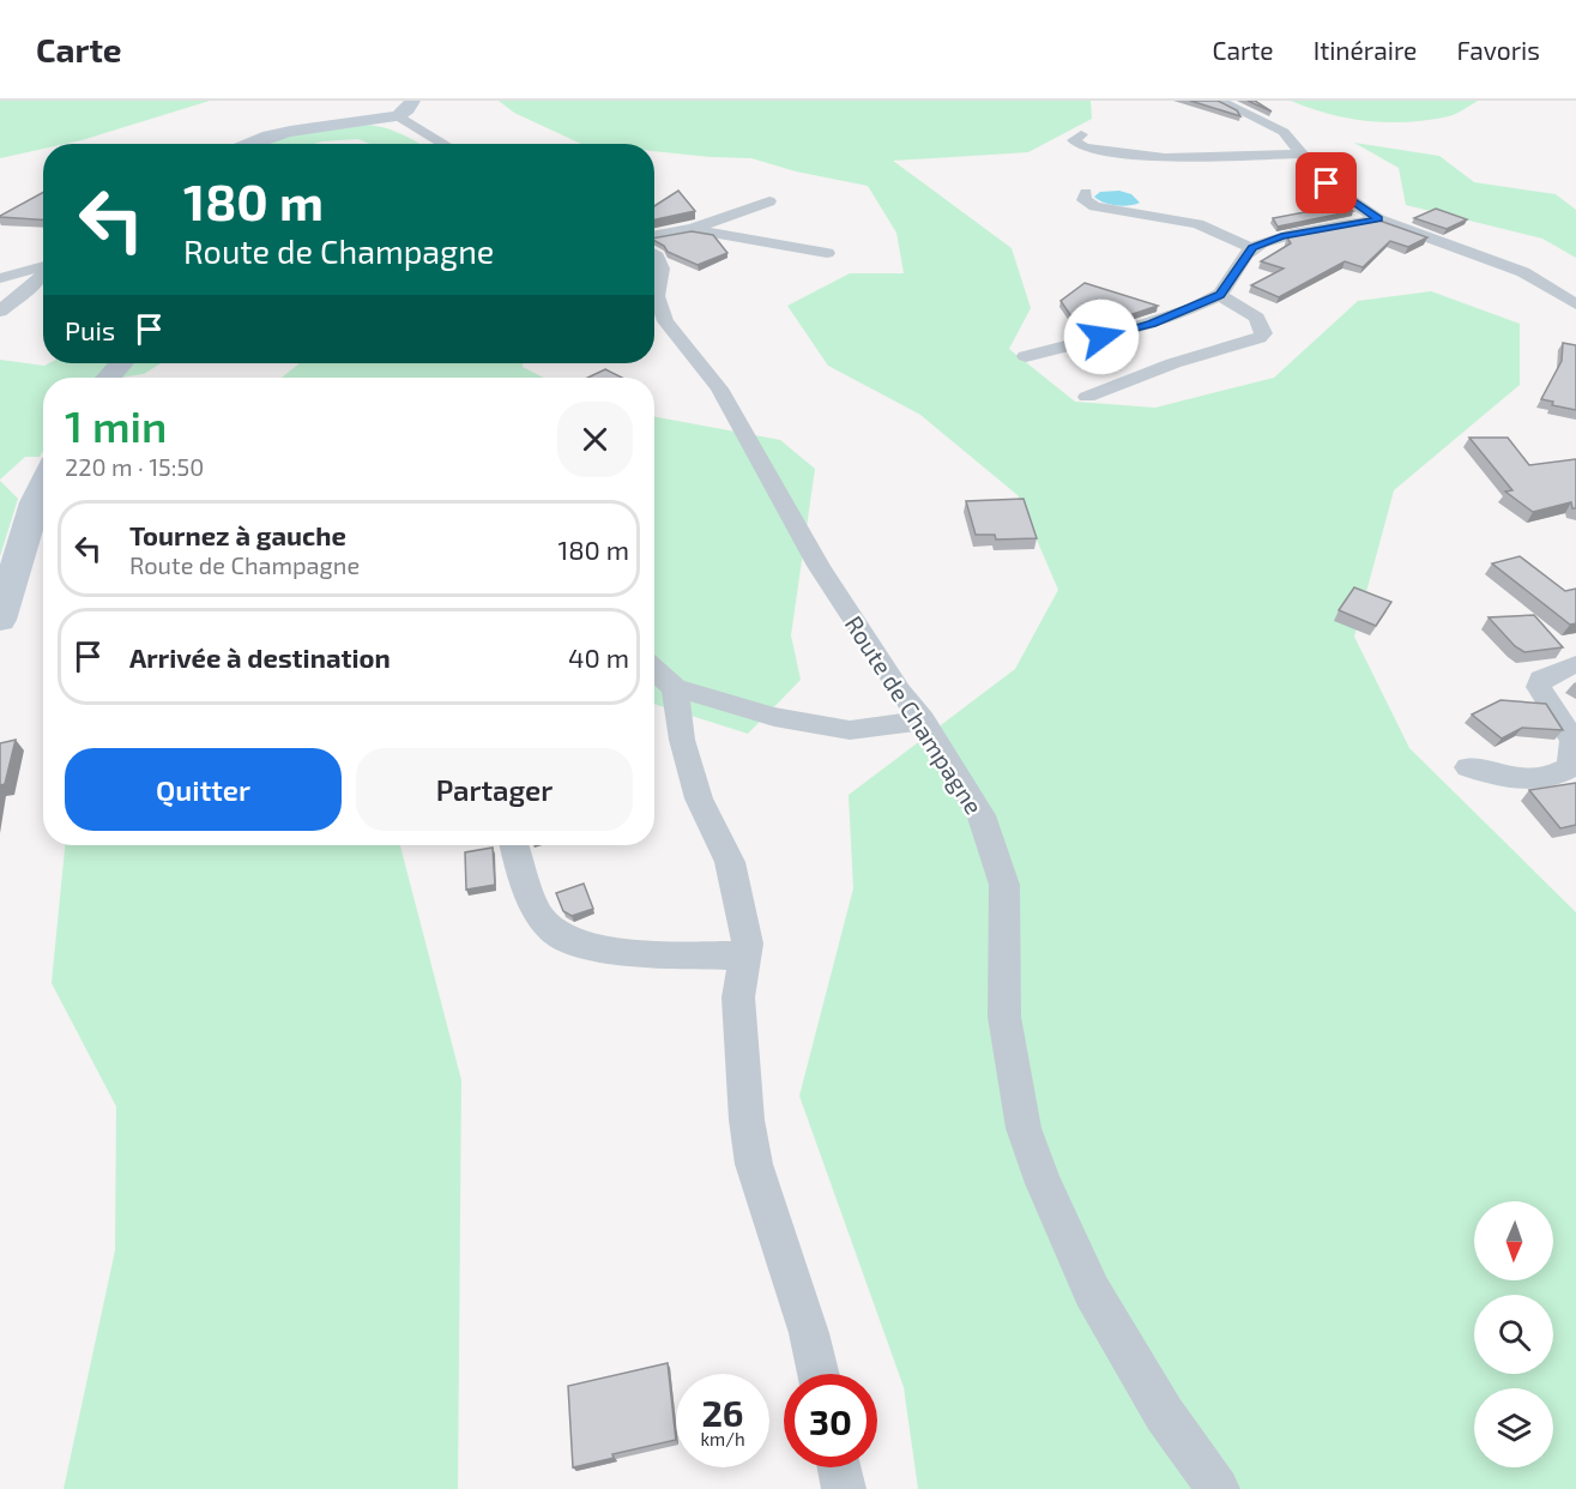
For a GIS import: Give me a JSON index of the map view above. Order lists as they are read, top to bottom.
{
  "streets": {
    "street": ["Route de Champagne"]
  },
  "north": "bottom",
  "page": {
    "header": "Carte",
    "nav": ["Carte", "Itinéraire", "Favoris"],
    "turn": ["180 m", "Route de Champagne"],
    "then": "Puis",
    "heading": ["1 min", "220 m · 15:50"],
    "list": [
      {
        "name": "Tournez à gauche",
        "note": "Route de Champagne",
        "value": "180 m"
      },
      {
        "name": "Arrivée à destination",
        "value": "40 m"
      }
    ],
    "buttons": ["Quitter", "Partager"],
    "speed": "26 km/h",
    "limit": "30"
  }
}
